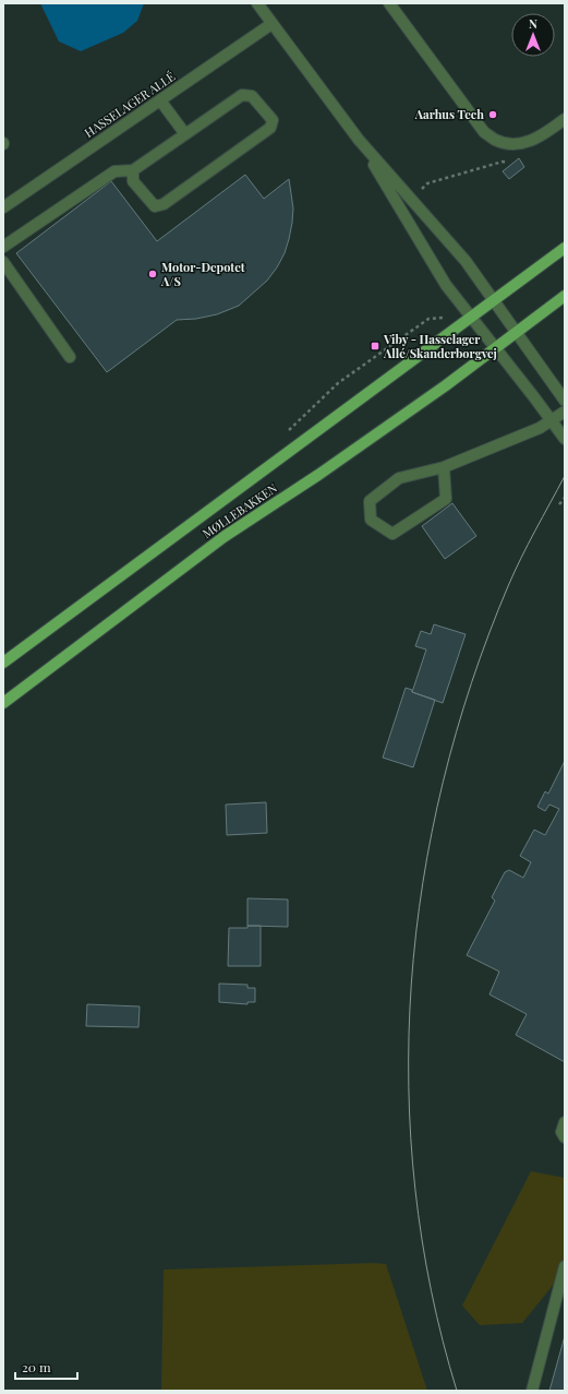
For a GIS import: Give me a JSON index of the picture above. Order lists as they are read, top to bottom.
{
  "streets": {
    "main road": ["MØLLEBAKKEN"],
    "street": ["HASSELAGER ALLÉ"]
  },
  "places": {
    "other": ["Aarhus Tech", "Motor-Depotet A/S"],
    "transit": ["Viby - Hasselager Allé/Skanderborgvej"]
  },
  "scale_bar": "20 m",
  "north": "top"
}
